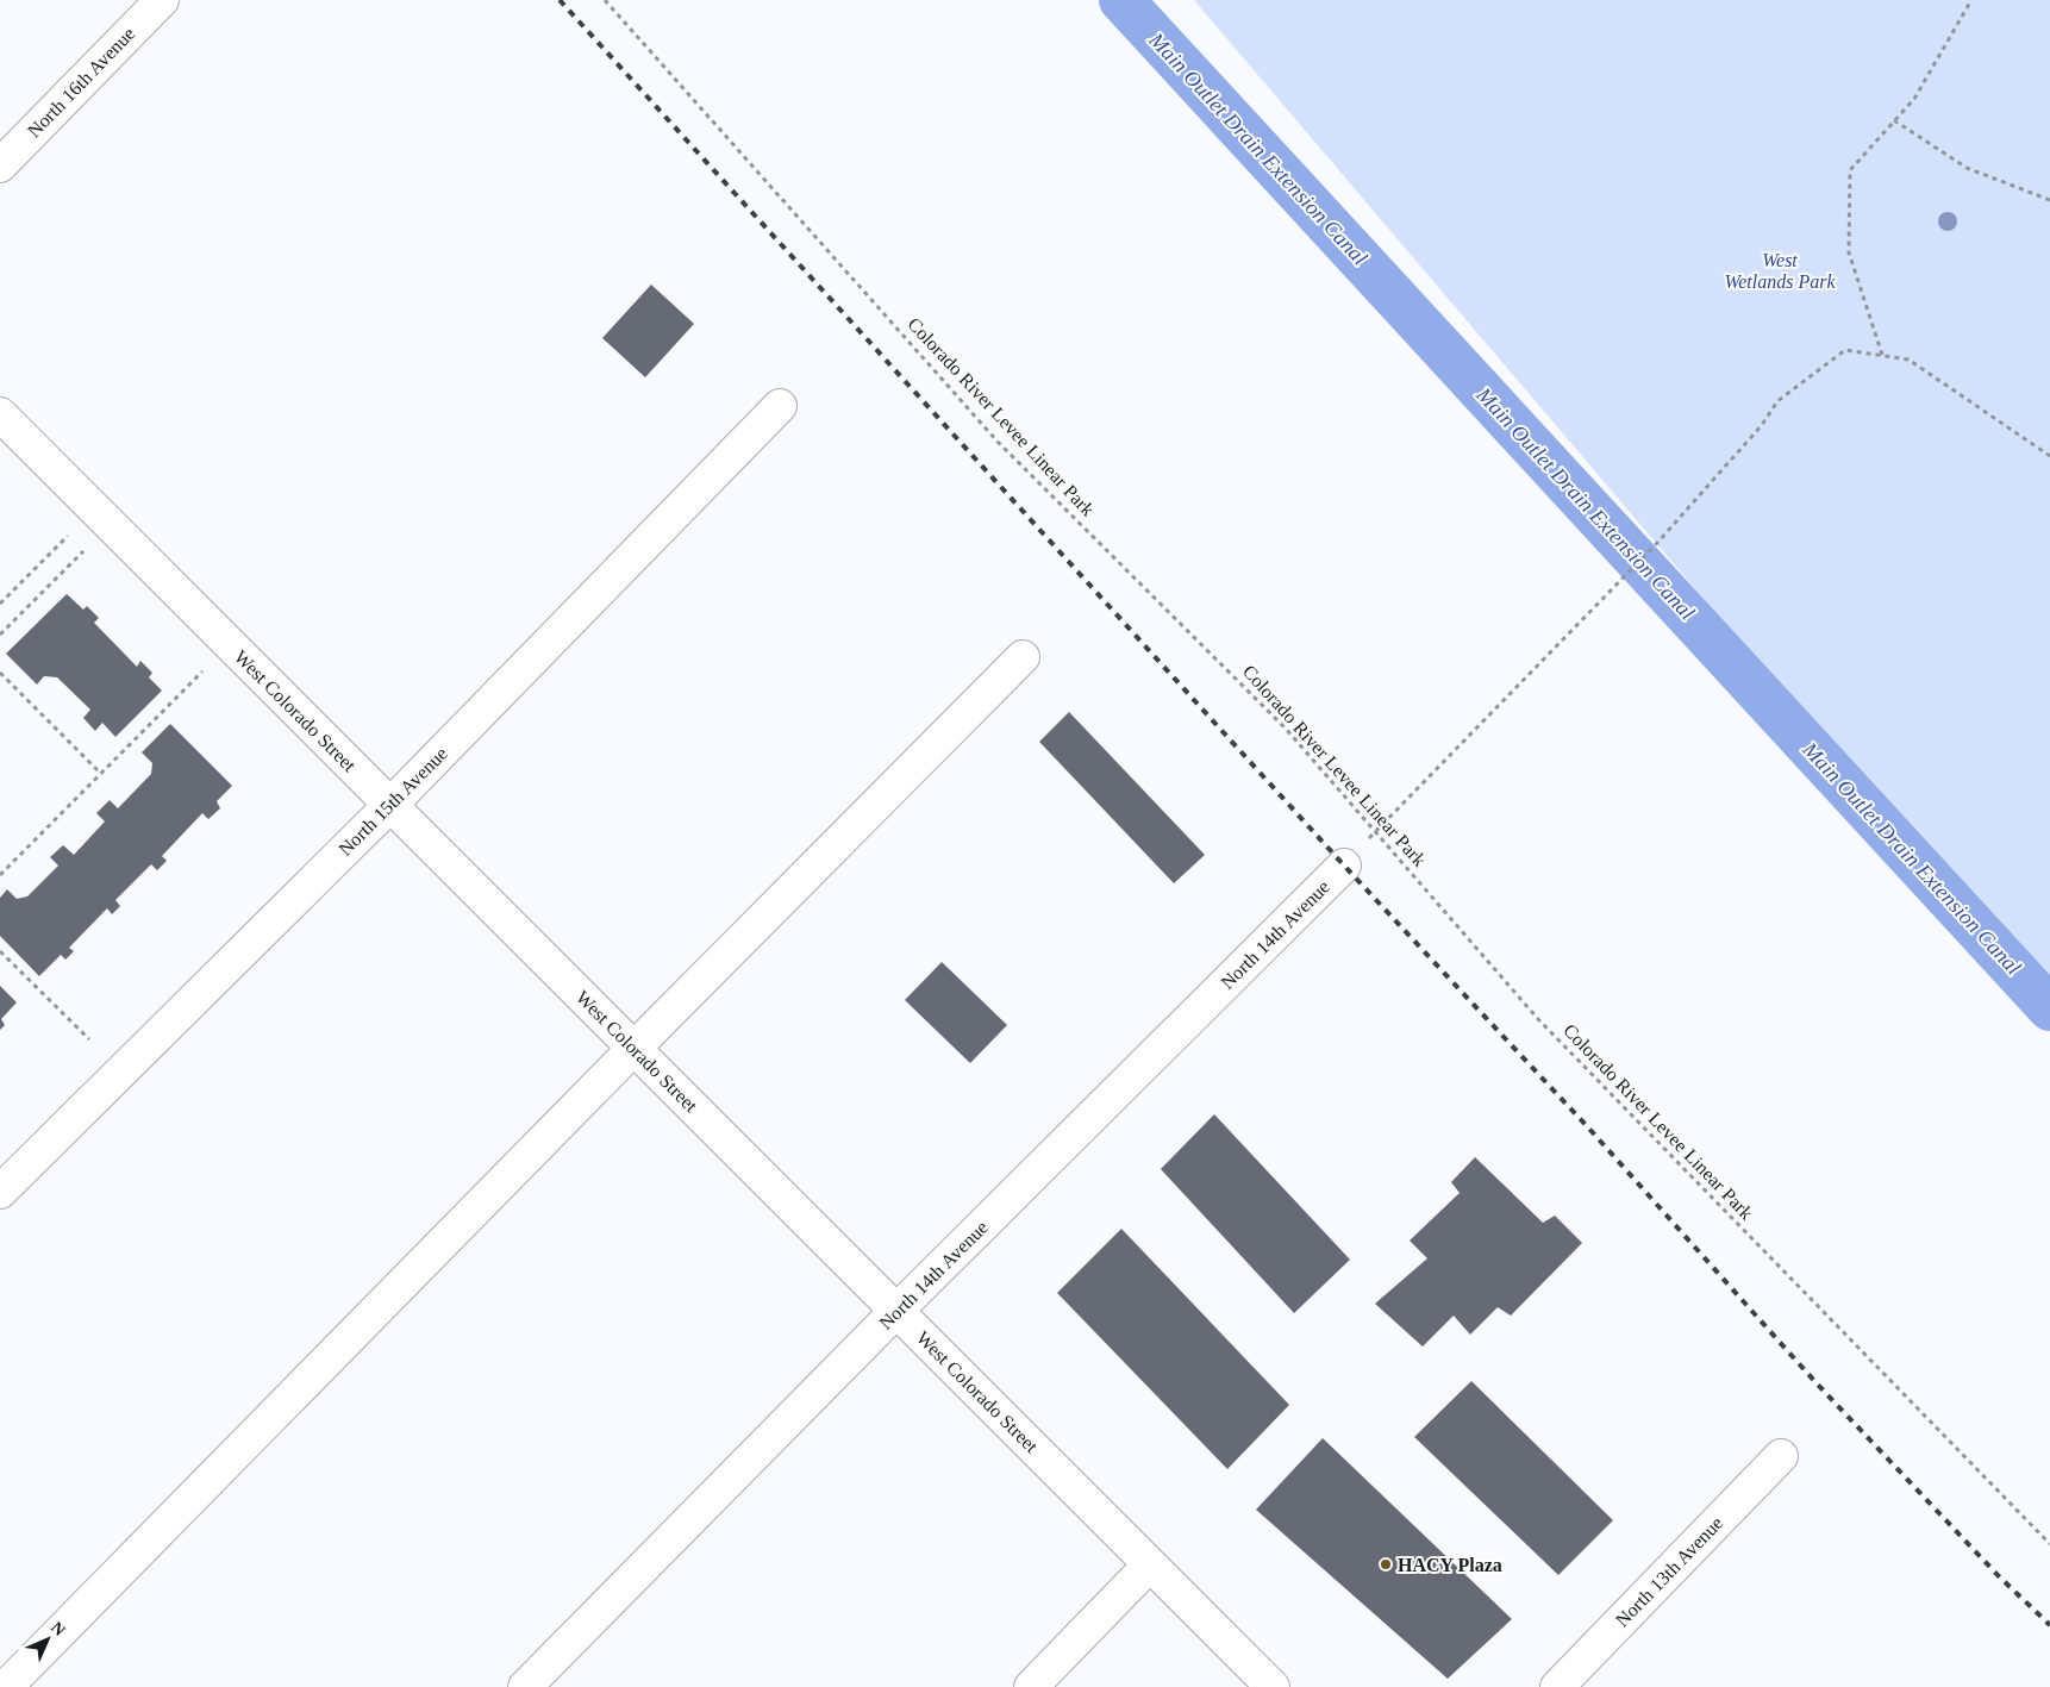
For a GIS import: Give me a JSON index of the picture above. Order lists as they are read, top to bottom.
{
  "streets": {
    "street": [
      "North 16th Avenue",
      "West Colorado Street",
      "North 15th Avenue",
      "North 14th Avenue",
      "North 13th Avenue"
    ],
    "path": ["Colorado River Levee Linear Park"]
  },
  "crossings": [
    ["West Colorado Street", "North 15th Avenue"],
    ["West Colorado Street", "North 14th Avenue"]
  ],
  "water": ["Main Outlet Drain Extension Canal"],
  "parks": ["West Wetlands Park"],
  "places": ["HACY Plaza"],
  "north": "top right"
}
